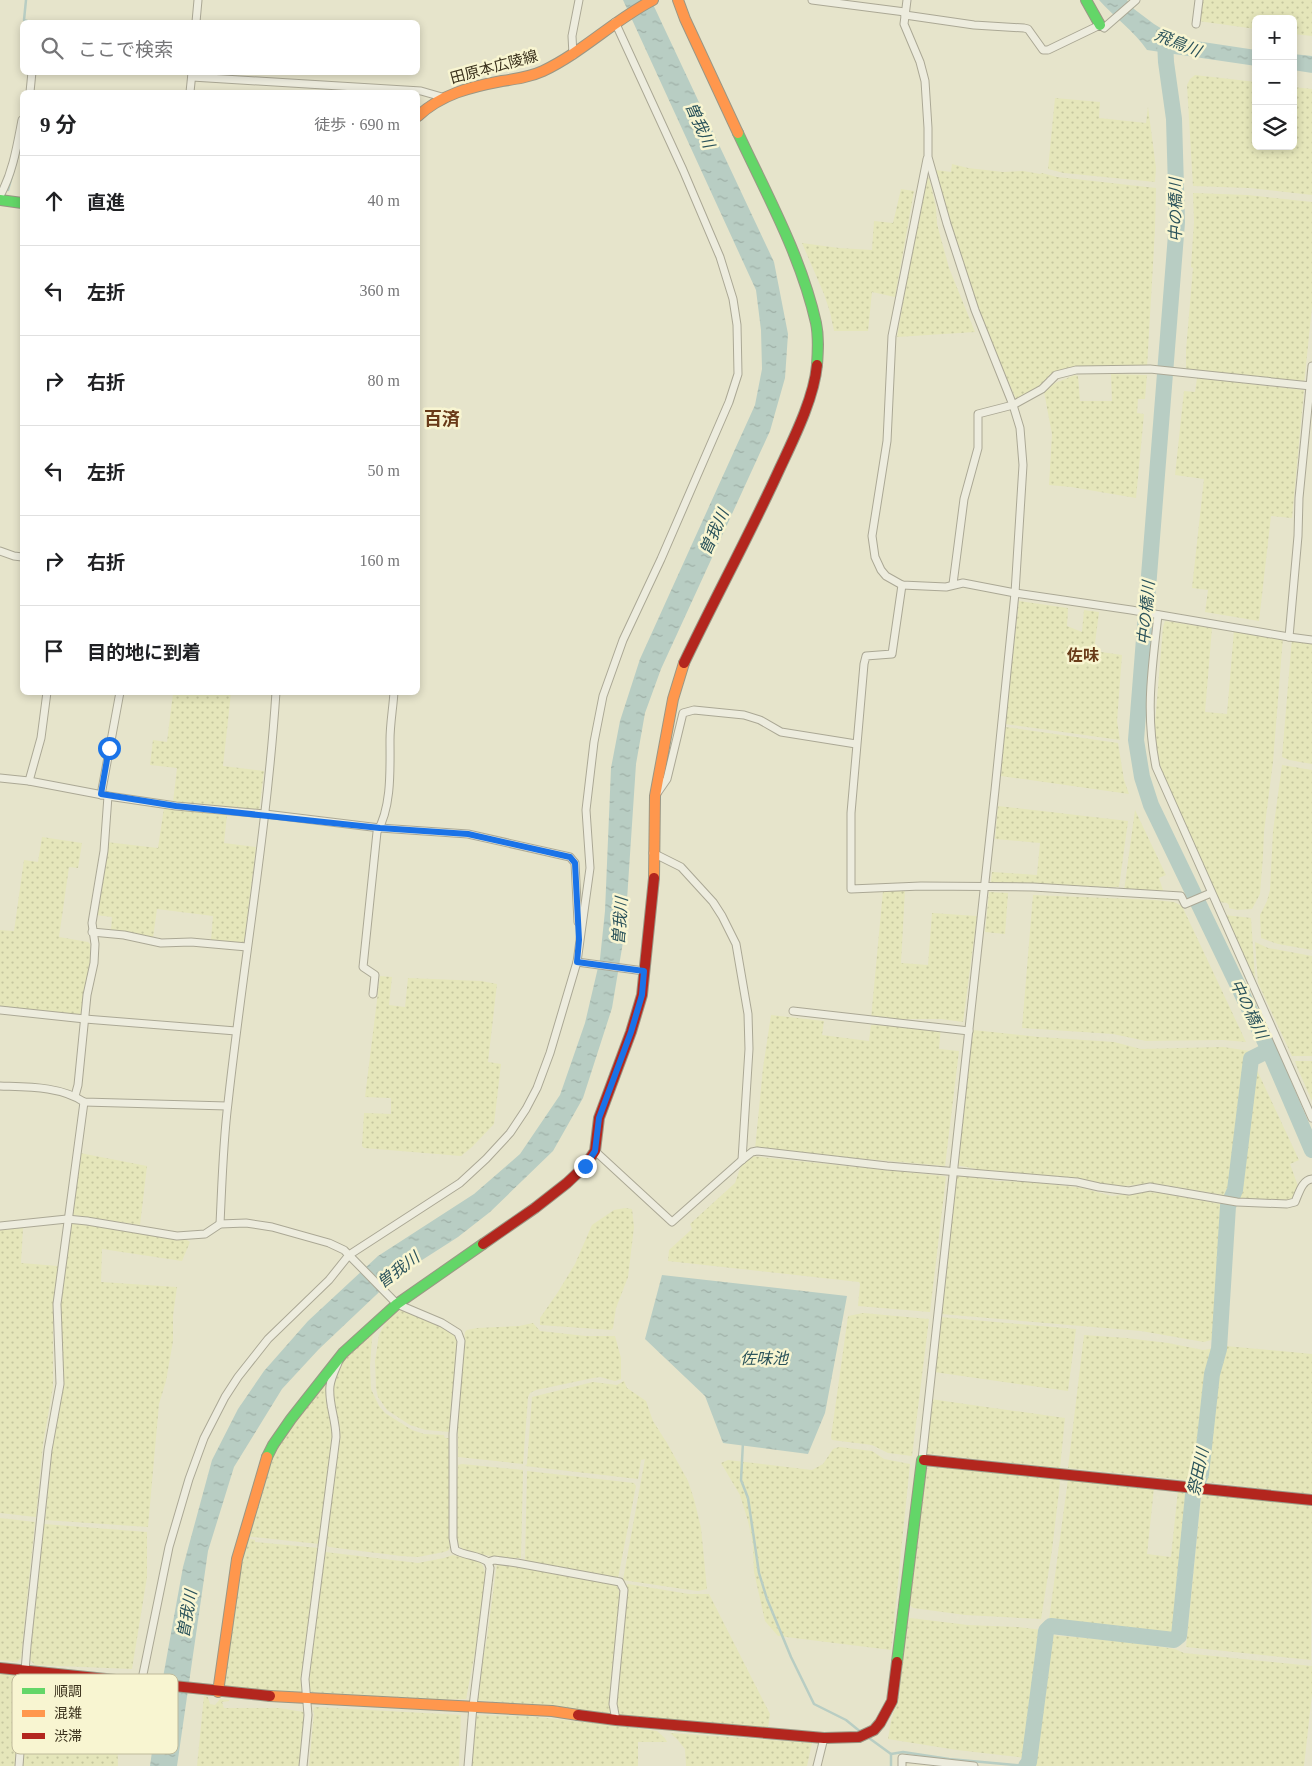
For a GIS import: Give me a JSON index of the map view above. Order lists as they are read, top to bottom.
{
  "streets": {
    "street": ["田原本広陵線"]
  },
  "districts": ["百済", "佐味"],
  "water": [
    "飛鳥川",
    "曽我川",
    "中の橋川",
    "佐味池",
    "祭田川"
  ],
  "legend": ["順調", "混雑", "渋滞"],
  "page": {
    "map_buttons": ["+", "−"],
    "search": "ここで検索",
    "heading": ["9 分", "徒歩 · 690 m"],
    "list": [
      ["直進", "40 m"],
      ["左折", "360 m"],
      ["右折", "80 m"],
      ["左折", "50 m"],
      ["右折", "160 m"],
      "目的地に到着"
    ]
  }
}
